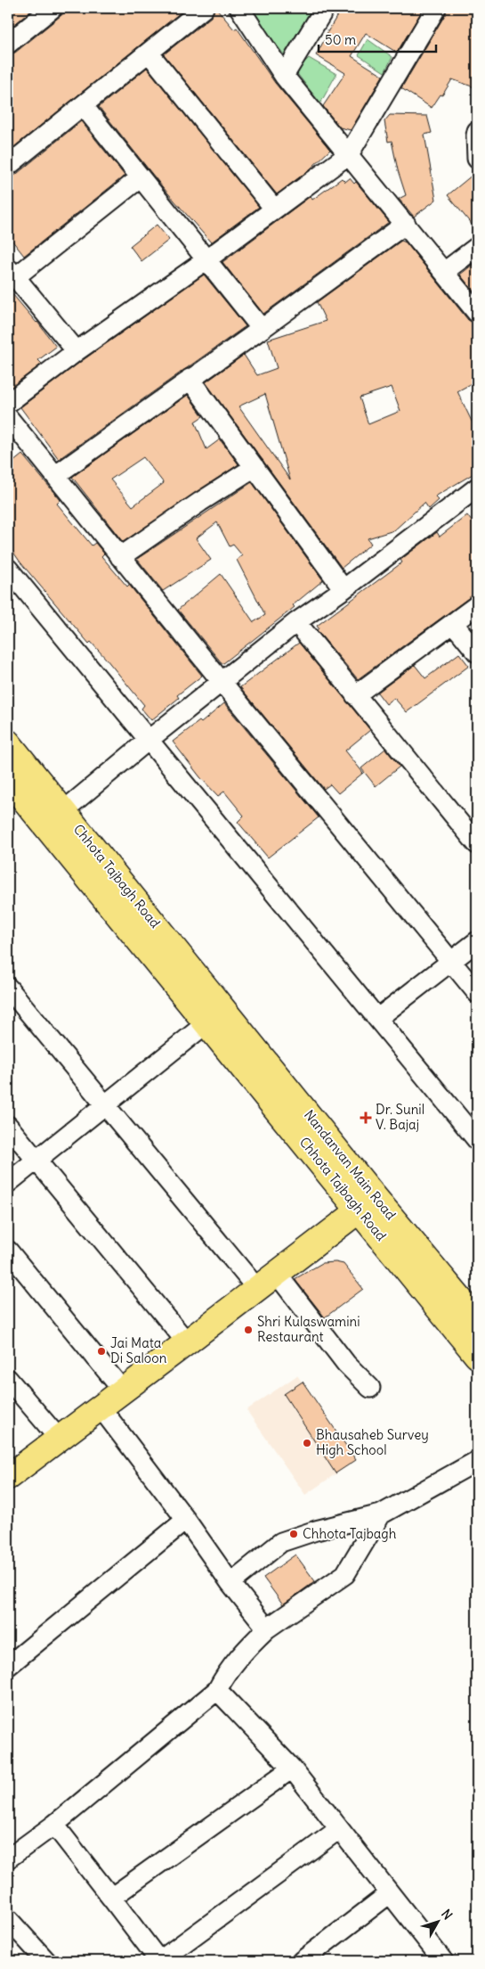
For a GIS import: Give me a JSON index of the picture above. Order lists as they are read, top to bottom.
{
  "streets": {
    "main road": ["Chhota Tajbagh Road", "Nandanvan Main Road"]
  },
  "crossings": [
    ["Chhota Tajbagh Road", "Nandanvan Main Road"]
  ],
  "places": {
    "health": ["Dr. Sunil V. Bajaj"],
    "other": [
      "Shri Kulaswamini Restaurant",
      "Jai Mata Di Saloon",
      "Bhausaheb Survey High School",
      "Chhota Tajbagh"
    ]
  },
  "scale_bar": "50 m",
  "north": "top right"
}
